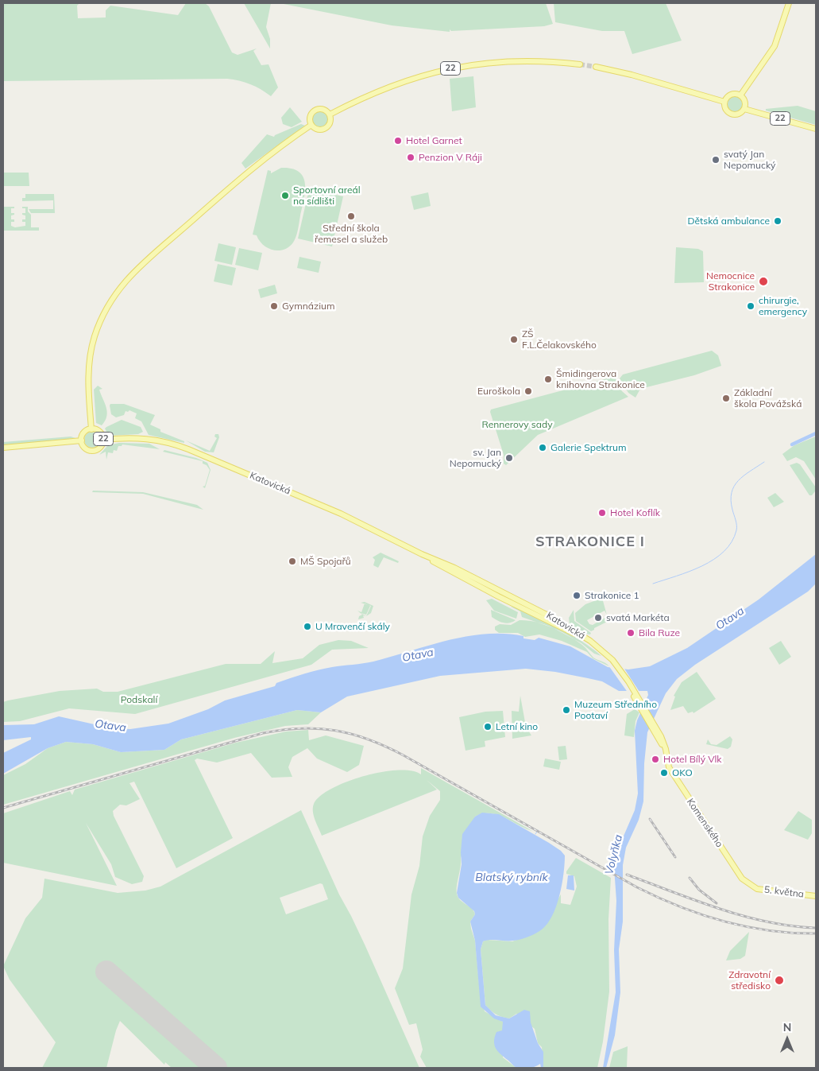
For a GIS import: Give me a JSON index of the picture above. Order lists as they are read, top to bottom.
{
  "streets": {
    "main road": [
      "22",
      "Katovická",
      "Komenského",
      "5. května"
    ]
  },
  "crossings": [
    ["22", "Katovická"],
    ["Katovická", "Komenského"],
    ["Komenského", "5. května"]
  ],
  "districts": ["STRAKONICE I"],
  "water": ["Otava", "Volyňka", "Blatský rybník"],
  "parks": ["Rennerovy sady", "Podskalí"],
  "places": [
    "Hotel Garnet",
    "Penzion V Ráji",
    "svatý Jan Nepomucký",
    "Sportovní areál na sídlišti",
    "Střední škola řemesel a služeb",
    "Dětská ambulance",
    "Nemocnice Strakonice",
    "Gymnázium",
    "chirurgie, emergency",
    "ZŠ F.L.Čelakovského",
    "Šmidingerova knihovna Strakonice",
    "Euroškola",
    "Základní škola Povážská",
    "Galerie Spektrum",
    "sv. Jan Nepomucký",
    "Hotel Koflík",
    "MŠ Spojařů",
    "Strakonice 1",
    "svatá Markéta",
    "U Mravenčí skály",
    "Bila Ruze",
    "Muzeum Středního Pootaví",
    "Letní kino",
    "Hotel Bílý Vlk",
    "OKO",
    "Zdravotní středisko"
  ],
  "north": "top"
}
